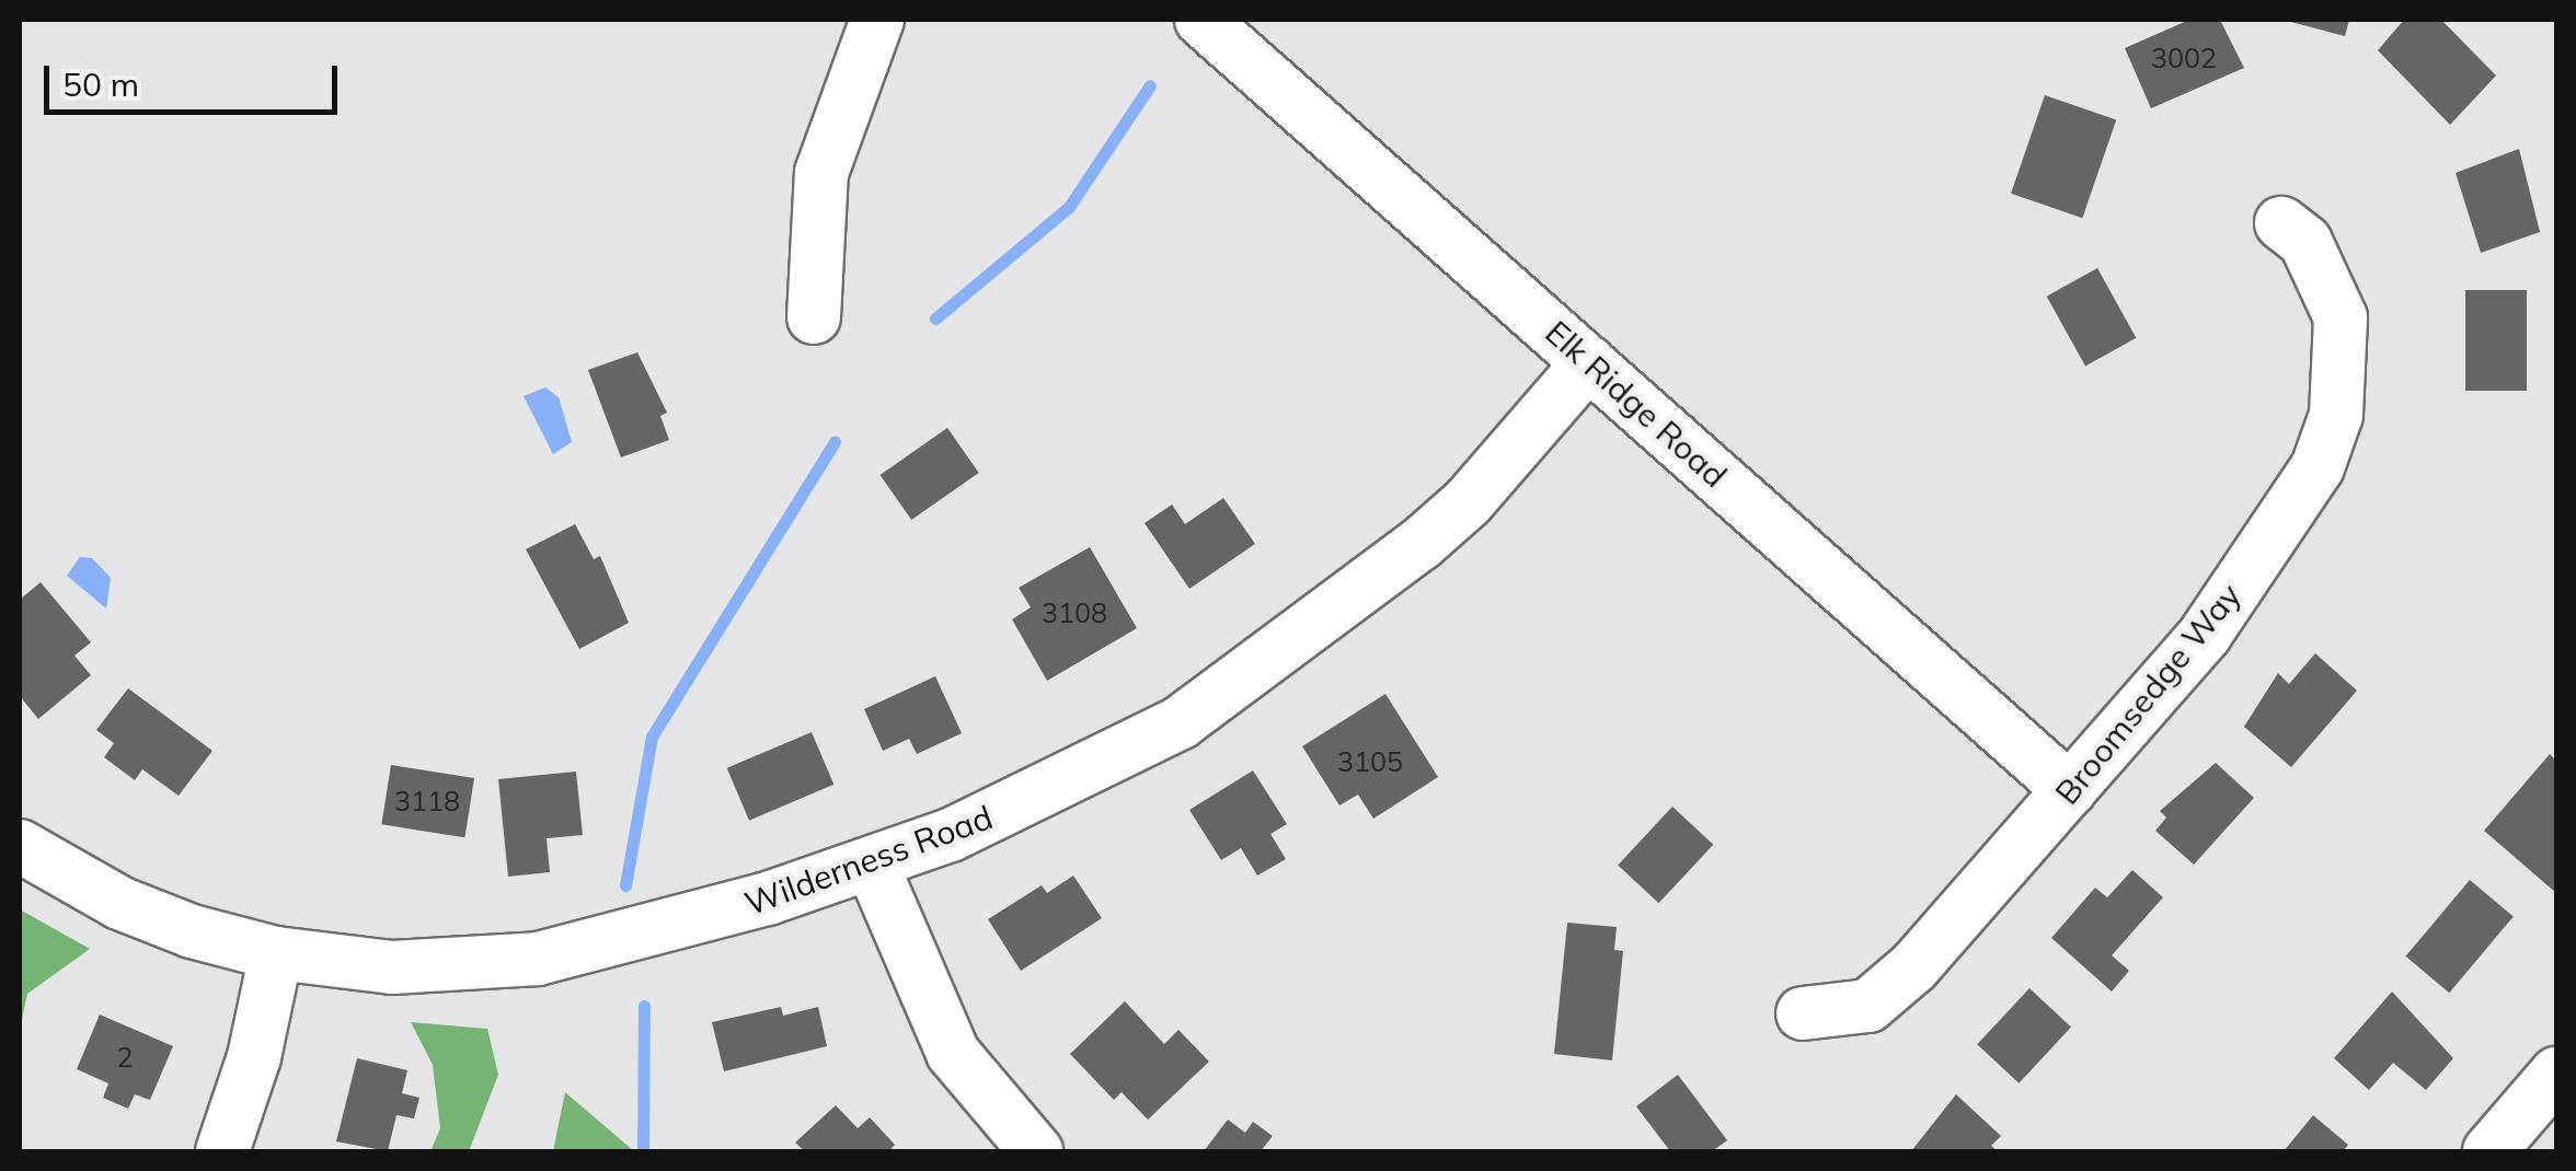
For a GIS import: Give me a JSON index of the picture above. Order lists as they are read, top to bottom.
{
  "streets": {
    "street": ["Elk Ridge Road", "Broomsedge Way", "Wilderness Road"]
  },
  "crossings": [
    ["Elk Ridge Road", "Broomsedge Way"],
    ["Elk Ridge Road", "Wilderness Road"]
  ],
  "house_numbers": [
    "3002",
    "3108",
    "3105",
    "3118",
    "2"
  ],
  "scale_bar": "50 m"
}
